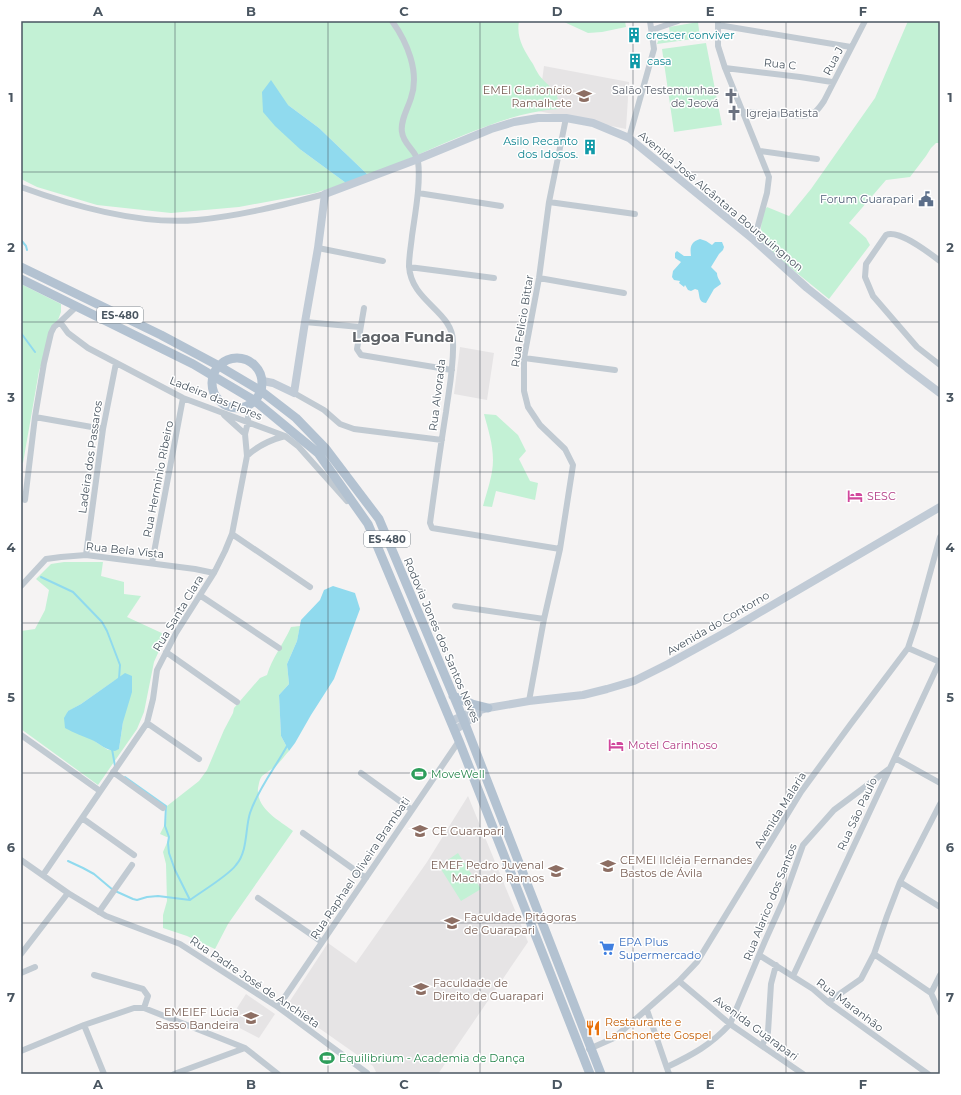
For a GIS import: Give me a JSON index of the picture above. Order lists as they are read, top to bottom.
{
  "streets": {
    "main road": ["ES-480", "Rodovia Jones dos Santos Neves"],
    "street": [
      "Rua J",
      "Rua C",
      "Avenida José Alcântara Bourguingnon",
      "Rua Felicio Bittar",
      "Rua Alvorada",
      "Ladeira das Flores",
      "Ladeira dos Passaros",
      "Rua Herminio Ribeiro",
      "Rua Bela Vista",
      "Rua Santa Clara",
      "Avenida do Contorno",
      "Avenida Malaria",
      "Rua São Paulo",
      "Rua Raphael Oliveira Brambati",
      "Rua Alarico dos Santos",
      "Rua Padre José de Anchieta",
      "Rua Maranhão",
      "Avenida Guarapari"
    ]
  },
  "crossings": [
    ["Rua J", "Rua C"],
    ["Avenida José Alcântara Bourguingnon", "Rua Felicio Bittar"],
    ["Avenida José Alcântara Bourguingnon", "Rua Alvorada"],
    ["Rua Felicio Bittar", "Rua Alvorada"],
    ["Rua Felicio Bittar", "Avenida do Contorno"],
    ["Ladeira das Flores", "Ladeira dos Passaros"],
    ["Ladeira das Flores", "Rua Herminio Ribeiro"],
    ["Ladeira das Flores", "Rua Santa Clara"],
    ["Ladeira das Flores", "Rodovia Jones dos Santos Neves"],
    ["Ladeira dos Passaros", "Rua Bela Vista"],
    ["Rua Herminio Ribeiro", "Rua Bela Vista"],
    ["Rua Bela Vista", "Rua Santa Clara"],
    ["Rua Santa Clara", "Rodovia Jones dos Santos Neves"],
    ["Rua Santa Clara", "Rua Padre José de Anchieta"],
    ["Avenida do Contorno", "Rodovia Jones dos Santos Neves"],
    ["Rodovia Jones dos Santos Neves", "Avenida Malaria"],
    ["Rodovia Jones dos Santos Neves", "Rua Raphael Oliveira Brambati"],
    ["Avenida Malaria", "Avenida Guarapari"],
    ["Rua São Paulo", "Rua Alarico dos Santos"],
    ["Rua São Paulo", "Rua Maranhão"],
    ["Rua Raphael Oliveira Brambati", "Rua Padre José de Anchieta"],
    ["Rua Alarico dos Santos", "Rua Maranhão"],
    ["Rua Alarico dos Santos", "Avenida Guarapari"]
  ],
  "districts": ["Lagoa Funda"],
  "places": {
    "building": ["crescer conviver", "casa", "Asilo Recanto dos Idosos."],
    "school or university": [
      "EMEI Clarionício Ramalhete",
      "CE Guarapari",
      "CEMEI Ilcléia Fernandes Bastos de Ávila",
      "EMEF Pedro Juvenal Machado Ramos",
      "Faculdade Pitágoras de Guarapari",
      "Faculdade de Direito de Guarapari",
      "EMEIEF Lúcia Sasso Bandeira"
    ],
    "church": ["Salão Testemunhas de Jeová", "Igreja Batista"],
    "public building": ["Forum Guarapari"],
    "hotel": ["SESC", "Motel Carinhoso"],
    "sports": ["MoveWell", "Equilibrium - Academia de Dança"],
    "supermarket": ["EPA Plus Supermercado"],
    "restaurant": ["Restaurante e Lanchonete Gospel"]
  },
  "grid": {
    "columns": [
      "A",
      "B",
      "C",
      "D",
      "E",
      "F"
    ],
    "rows": [
      "1",
      "2",
      "3",
      "4",
      "5",
      "6",
      "7"
    ]
  }
}
